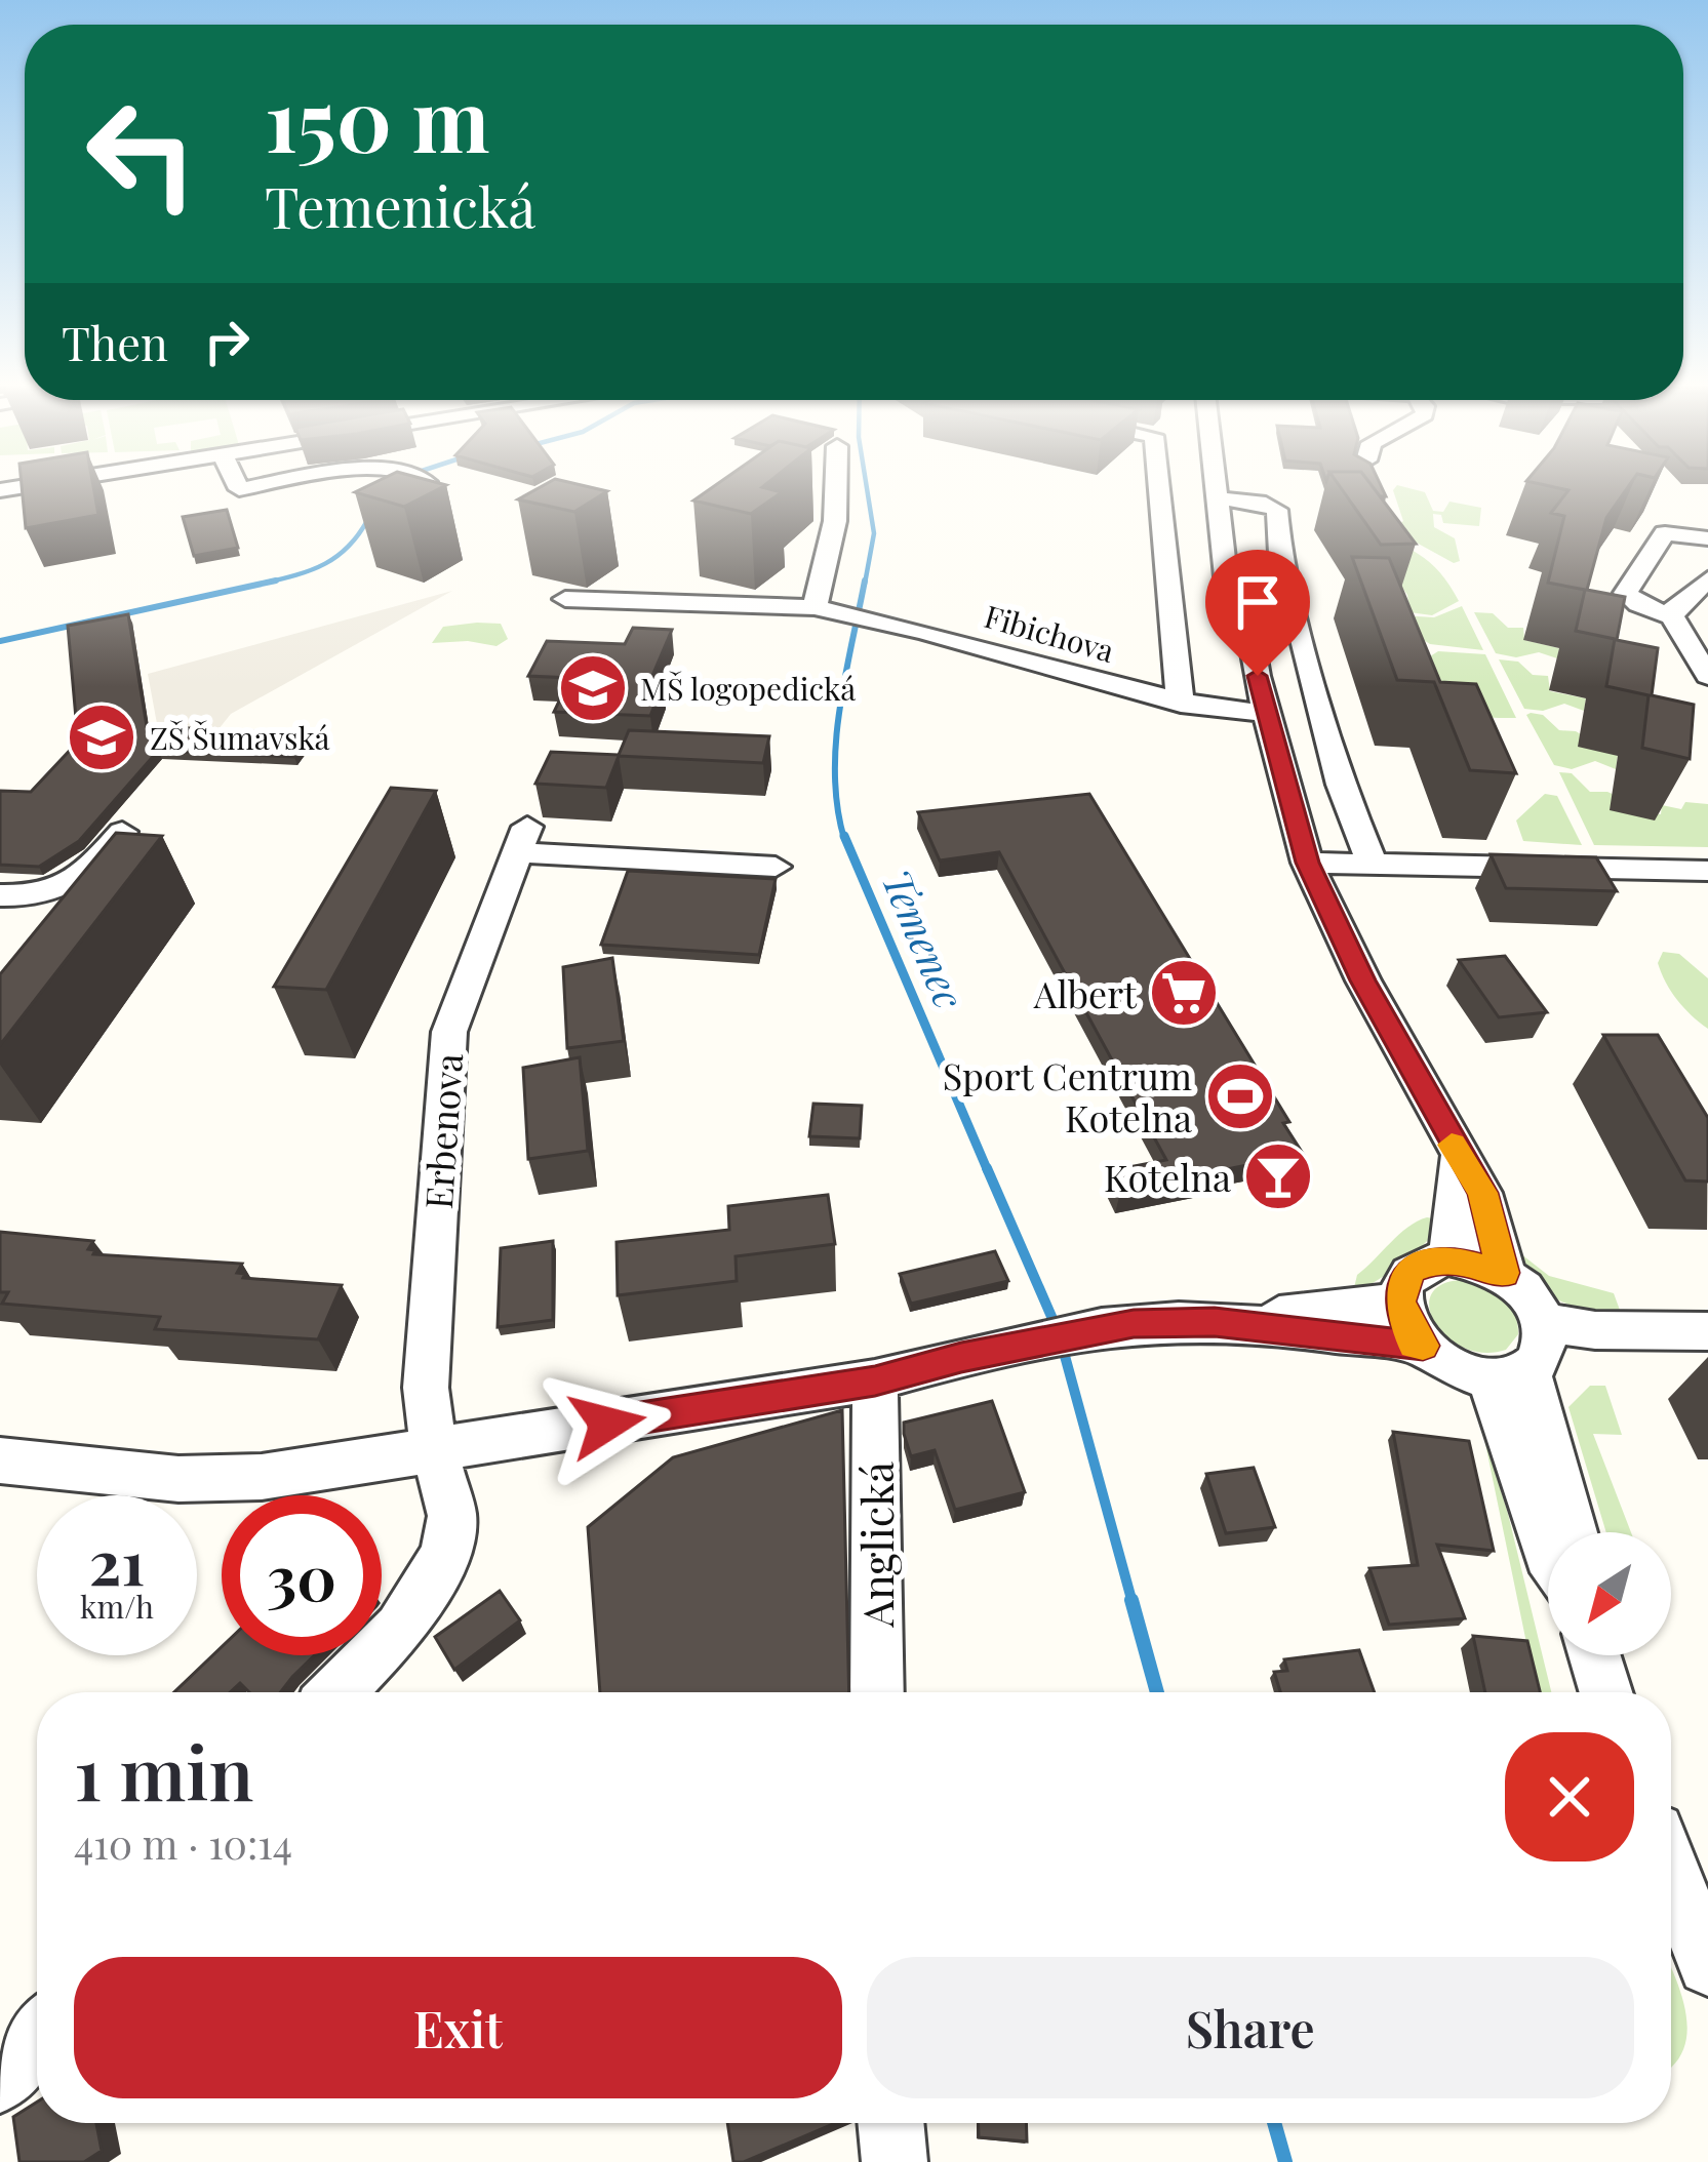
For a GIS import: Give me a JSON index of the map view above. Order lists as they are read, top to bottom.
{
  "streets": {
    "street": ["Fibichova", "Erbenova", "Anglická"]
  },
  "water": ["Temenec"],
  "places": {
    "school or university": ["MŠ logopedická", "ZŠ Šumavská"],
    "supermarket": ["Albert"],
    "sports": ["Sport Centrum Kotelna"],
    "bar": ["Kotelna"]
  },
  "north": "bottom left",
  "page": {
    "turn": ["150 m", "Temenická"],
    "then": "Then",
    "speed": "21 km/h",
    "limit": "30",
    "heading": ["1 min", "410 m · 10:14"],
    "buttons": ["Exit", "Share"]
  }
}
